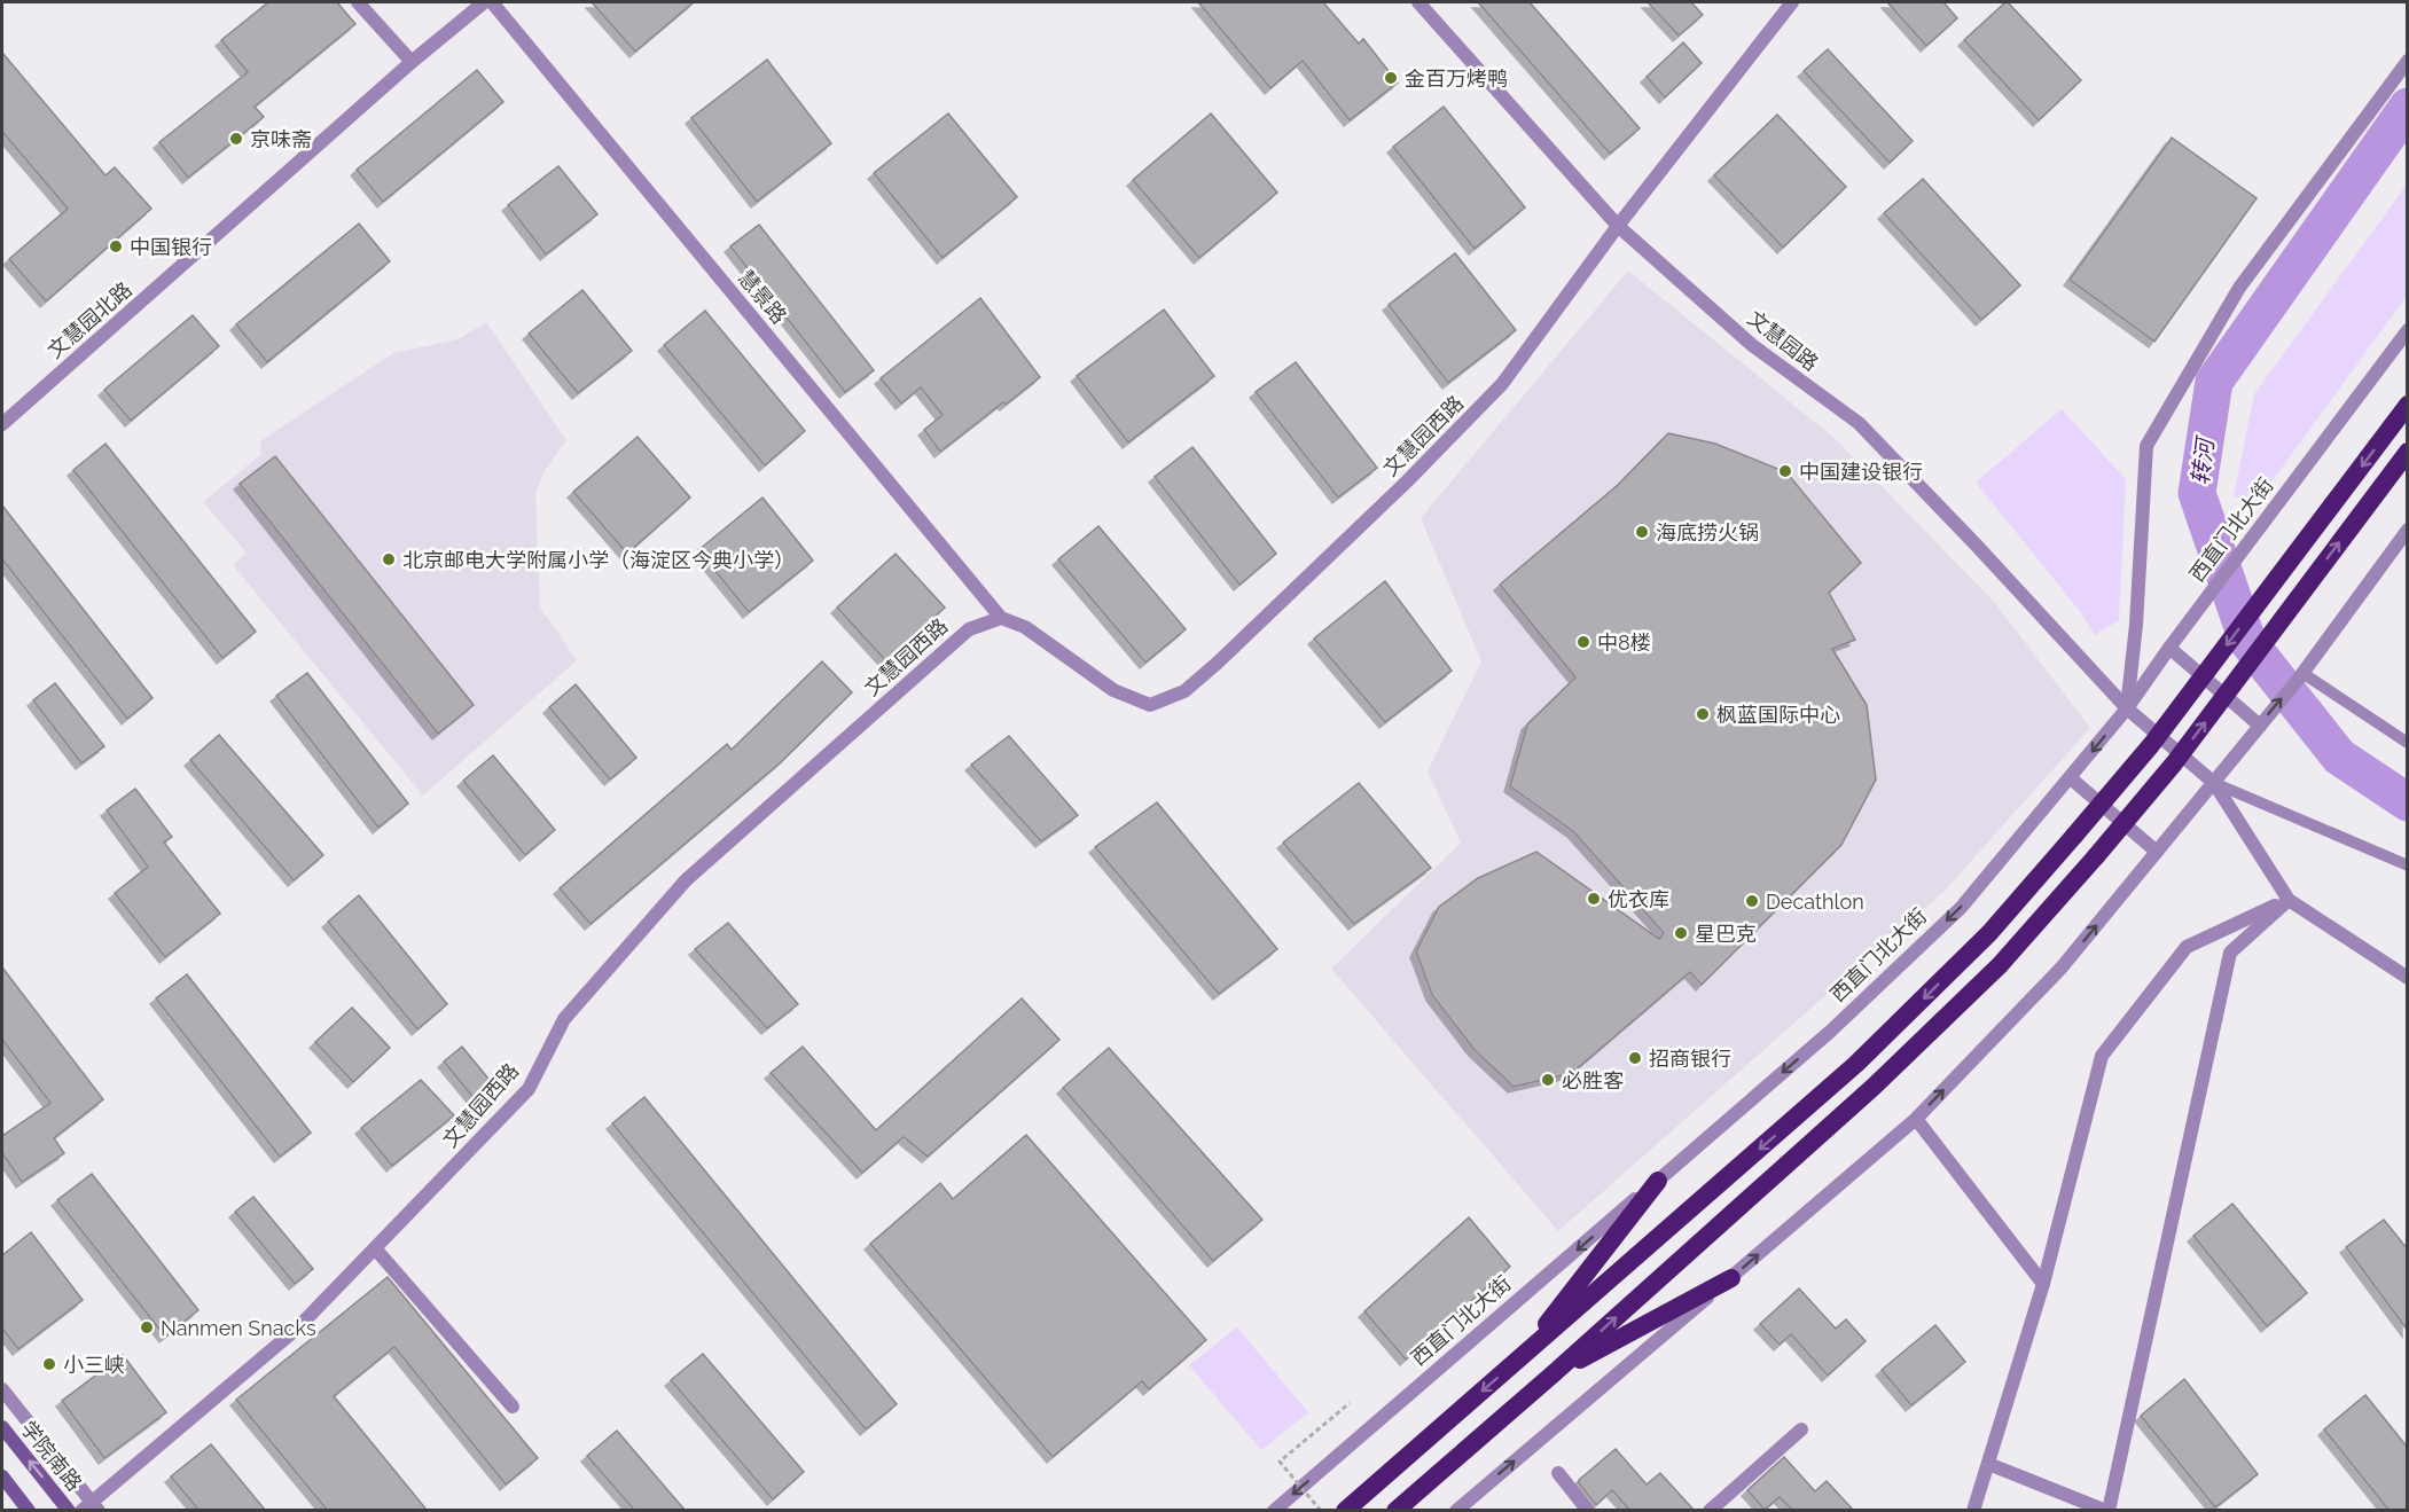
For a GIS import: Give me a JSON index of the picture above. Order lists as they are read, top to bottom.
{
  "streets": {
    "main road": ["学院南路"],
    "street": [
      "慧景路",
      "文慧园北路",
      "文慧园路",
      "文慧园西路",
      "西直门北大街"
    ]
  },
  "crossings": [
    ["慧景路", "文慧园西路"],
    ["文慧园路", "文慧园西路"],
    ["文慧园路", "西直门北大街"]
  ],
  "water": ["转河"],
  "places": [
    "金百万烤鸭",
    "京味斋",
    "中国银行",
    "中国建设银行",
    "海底捞火锅",
    "北京邮电大学附属小学（海淀区今典小学）",
    "中8楼",
    "枫蓝国际中心",
    "优衣库",
    "Decathlon",
    "星巴克",
    "招商银行",
    "必胜客",
    "Nanmen Snacks",
    "小三峡"
  ]
}
